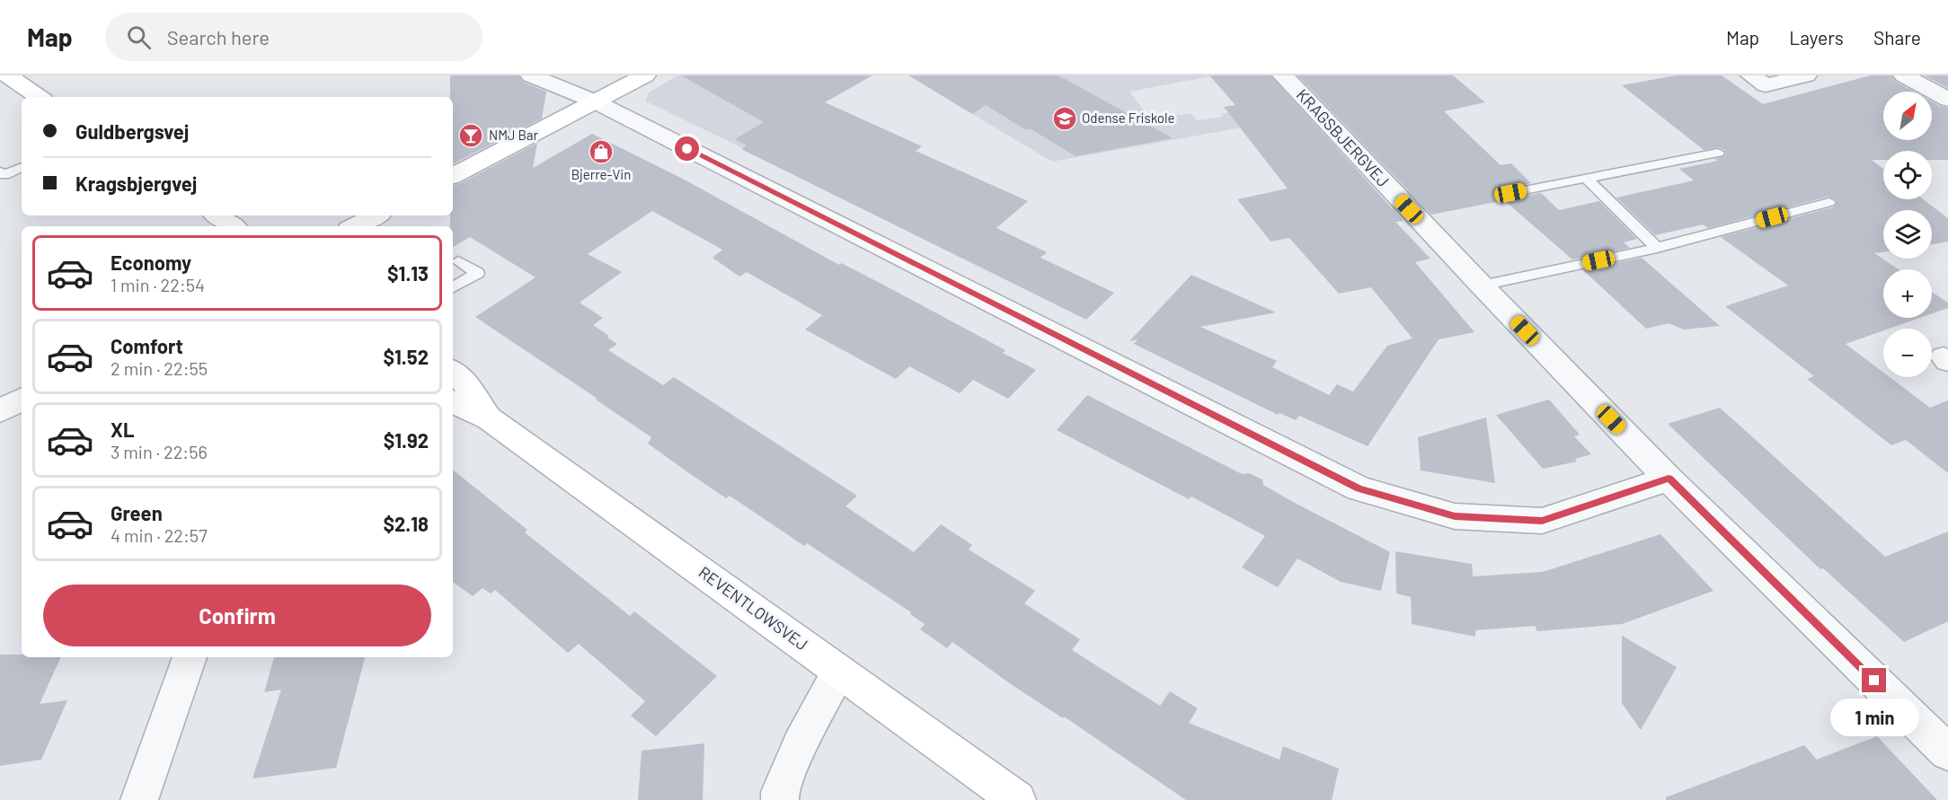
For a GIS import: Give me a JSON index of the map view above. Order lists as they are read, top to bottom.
{
  "streets": {
    "main road": ["REVENTLOWSVEJ"],
    "street": ["KRAGSBJERGVEJ"]
  },
  "places": {
    "school or university": ["Odense Friskole"],
    "bar": ["NMJ Bar"],
    "shop": ["Bjerre-Vin"]
  },
  "north": "top right",
  "page": {
    "header": "Map",
    "search": "Search here",
    "nav": ["Map", "Layers", "Share"],
    "map_buttons": ["+", "−"],
    "banner": ["Guldbergsvej", "Kragsbjergvej"],
    "list": [
      {
        "name": "Economy",
        "note": "1 min · 22:54",
        "value": "$1.13"
      },
      {
        "name": "Comfort",
        "note": "2 min · 22:55",
        "value": "$1.52"
      },
      {
        "name": "XL",
        "note": "3 min · 22:56",
        "value": "$1.92"
      },
      {
        "name": "Green",
        "note": "4 min · 22:57",
        "value": "$2.18"
      }
    ],
    "buttons": "Confirm",
    "bubble": "1 min"
  }
}
